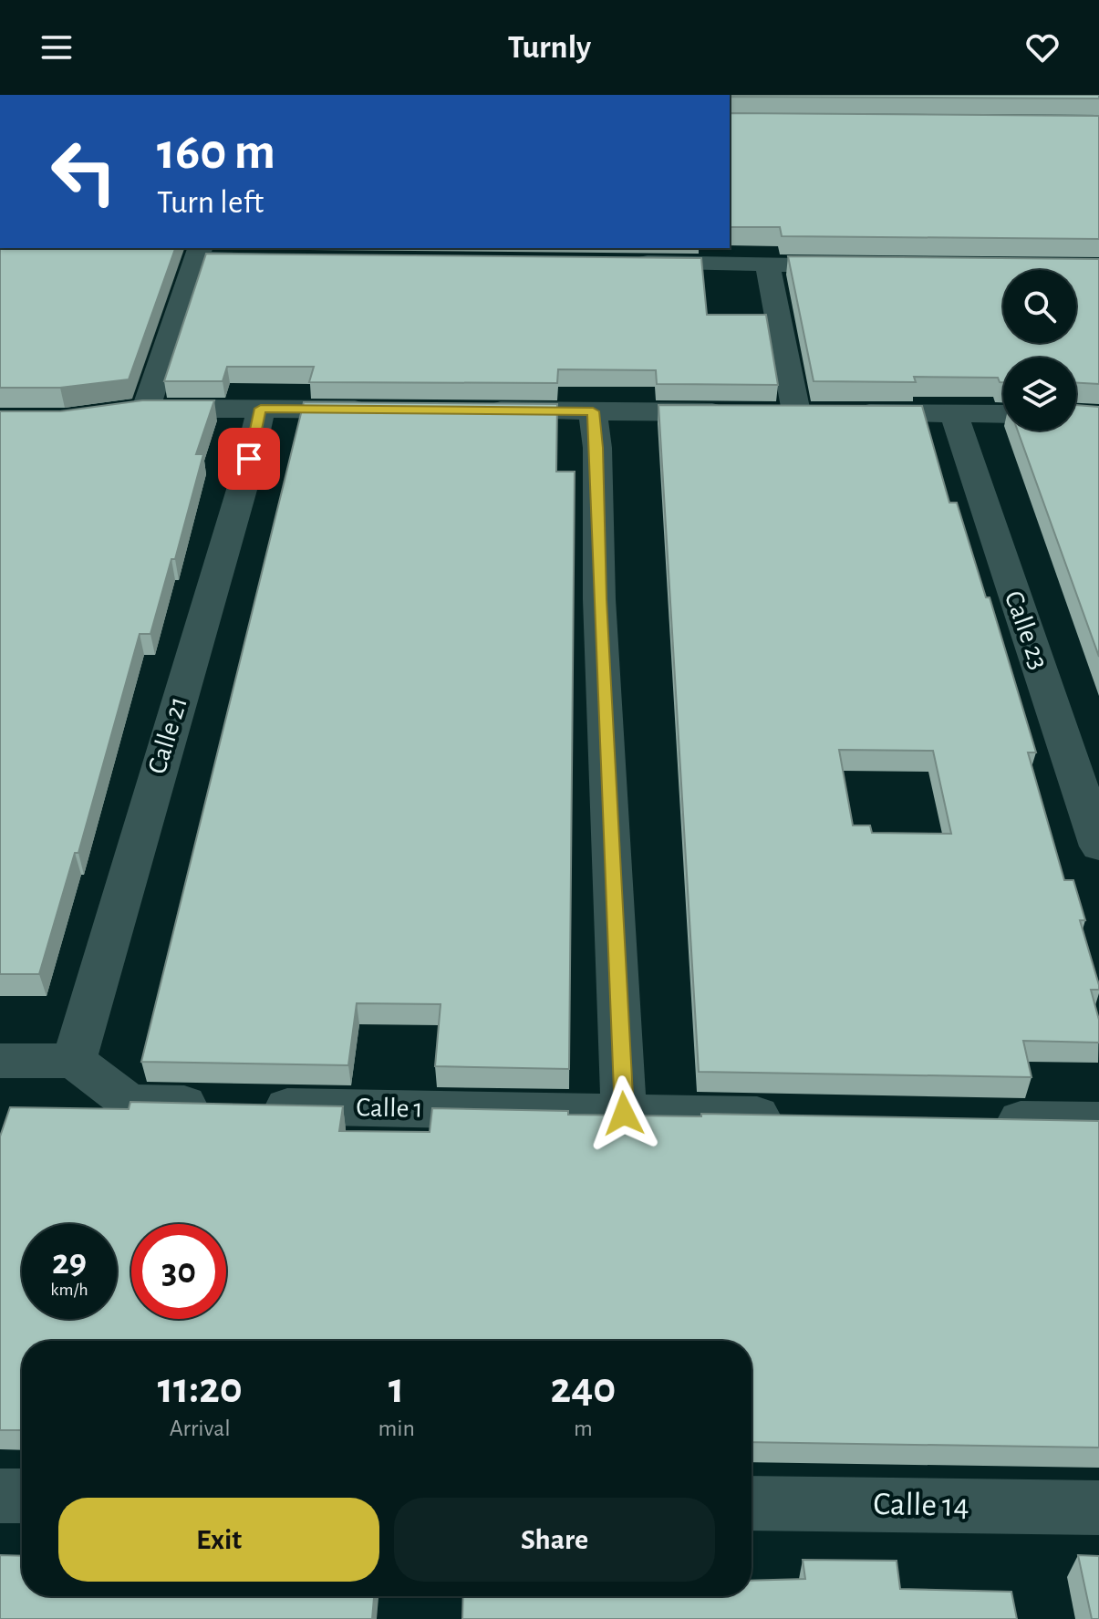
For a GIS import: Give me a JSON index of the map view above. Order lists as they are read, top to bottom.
{
  "streets": {
    "street": [
      "Calle 23",
      "Calle 21",
      "Calle 1",
      "Calle 14"
    ]
  },
  "crossings": [
    ["Calle 21", "Calle 1"]
  ],
  "page": {
    "header": "Turnly",
    "turn": ["160 m", "Turn left"],
    "speed": "29 km/h",
    "limit": "30",
    "eta": [
      "11:20",
      "Arrival",
      "1",
      "min",
      "240",
      "m"
    ],
    "buttons": ["Exit", "Share"]
  }
}
